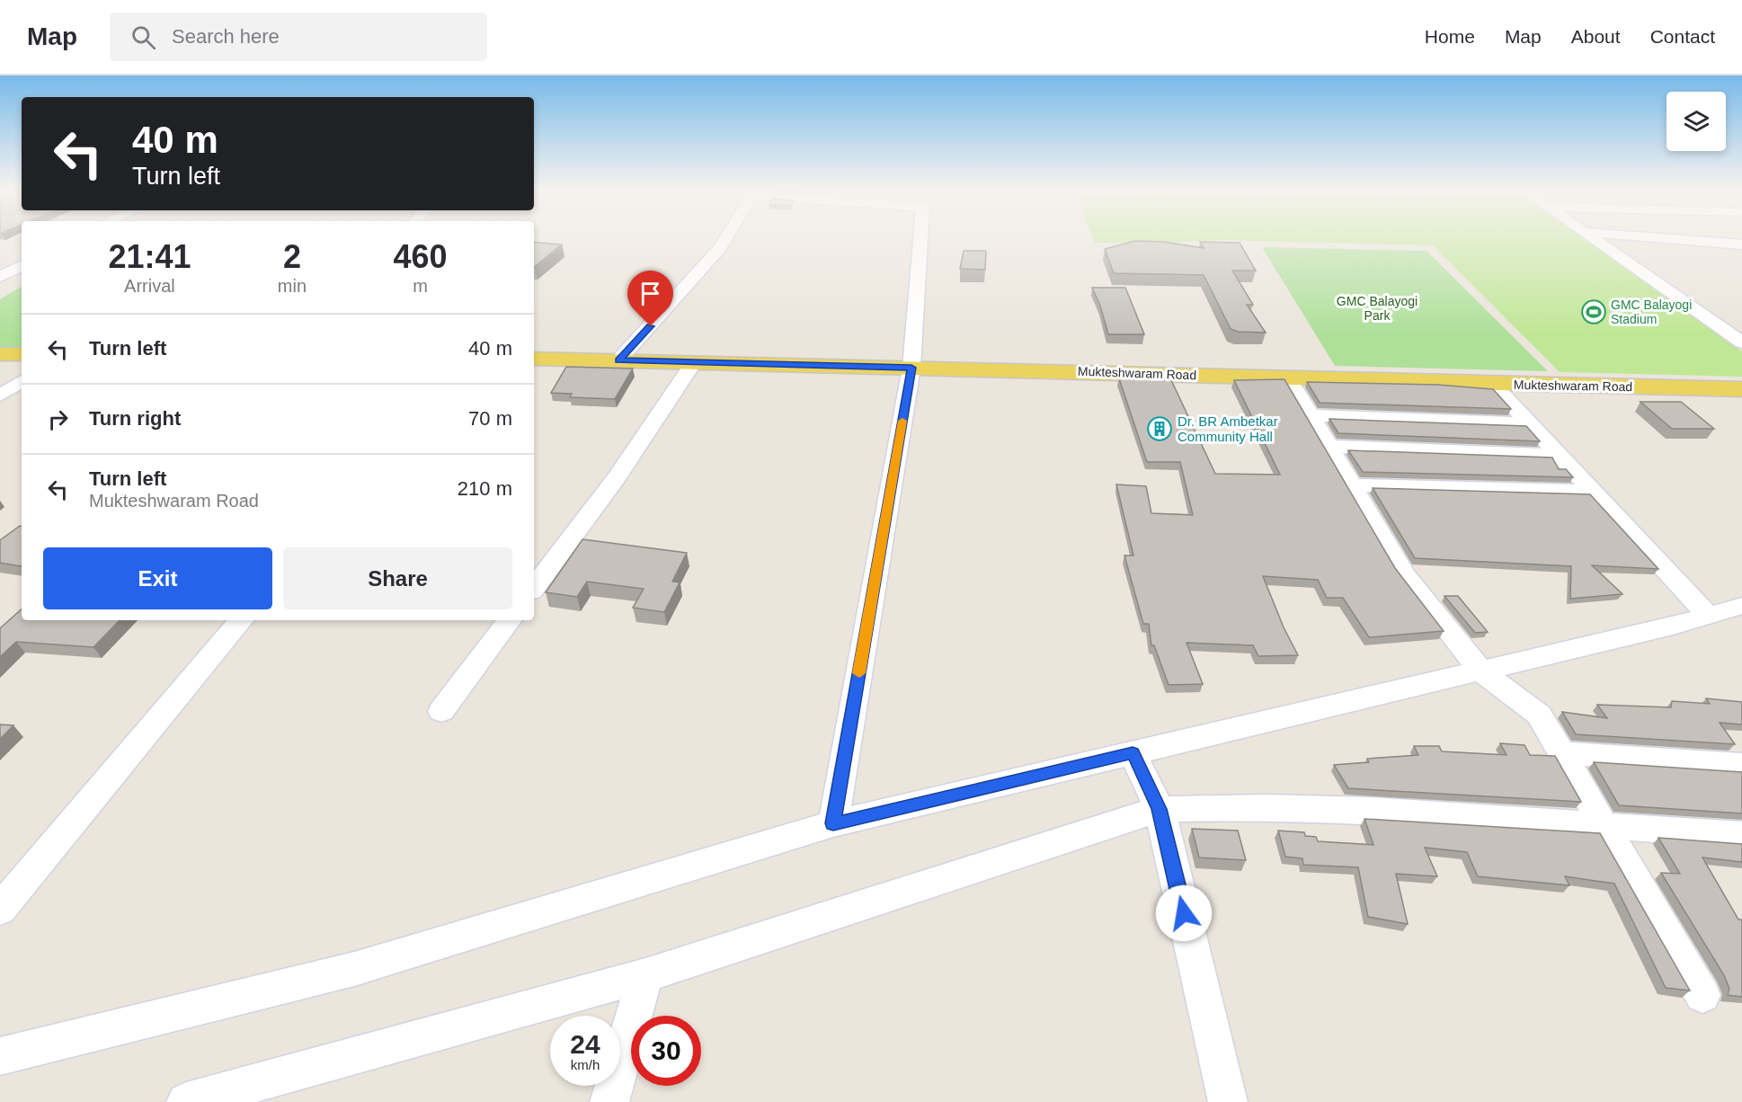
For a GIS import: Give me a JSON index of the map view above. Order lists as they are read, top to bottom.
{
  "streets": {
    "main road": ["Mukteshwaram Road"]
  },
  "parks": ["GMC Balayogi Park"],
  "places": {
    "sports": ["GMC Balayogi Stadium"],
    "building": ["Dr. BR Ambetkar Community Hall"]
  },
  "page": {
    "header": "Map",
    "search": "Search here",
    "nav": [
      "Home",
      "Map",
      "About",
      "Contact"
    ],
    "turn": ["40 m", "Turn left"],
    "eta": [
      "21:41",
      "Arrival",
      "2",
      "min",
      "460",
      "m"
    ],
    "list": [
      {
        "name": "Turn left",
        "value": "40 m"
      },
      {
        "name": "Turn right",
        "value": "70 m"
      },
      {
        "name": "Turn left",
        "note": "Mukteshwaram Road",
        "value": "210 m"
      }
    ],
    "buttons": ["Exit", "Share"],
    "speed": "24 km/h",
    "limit": "30"
  }
}
